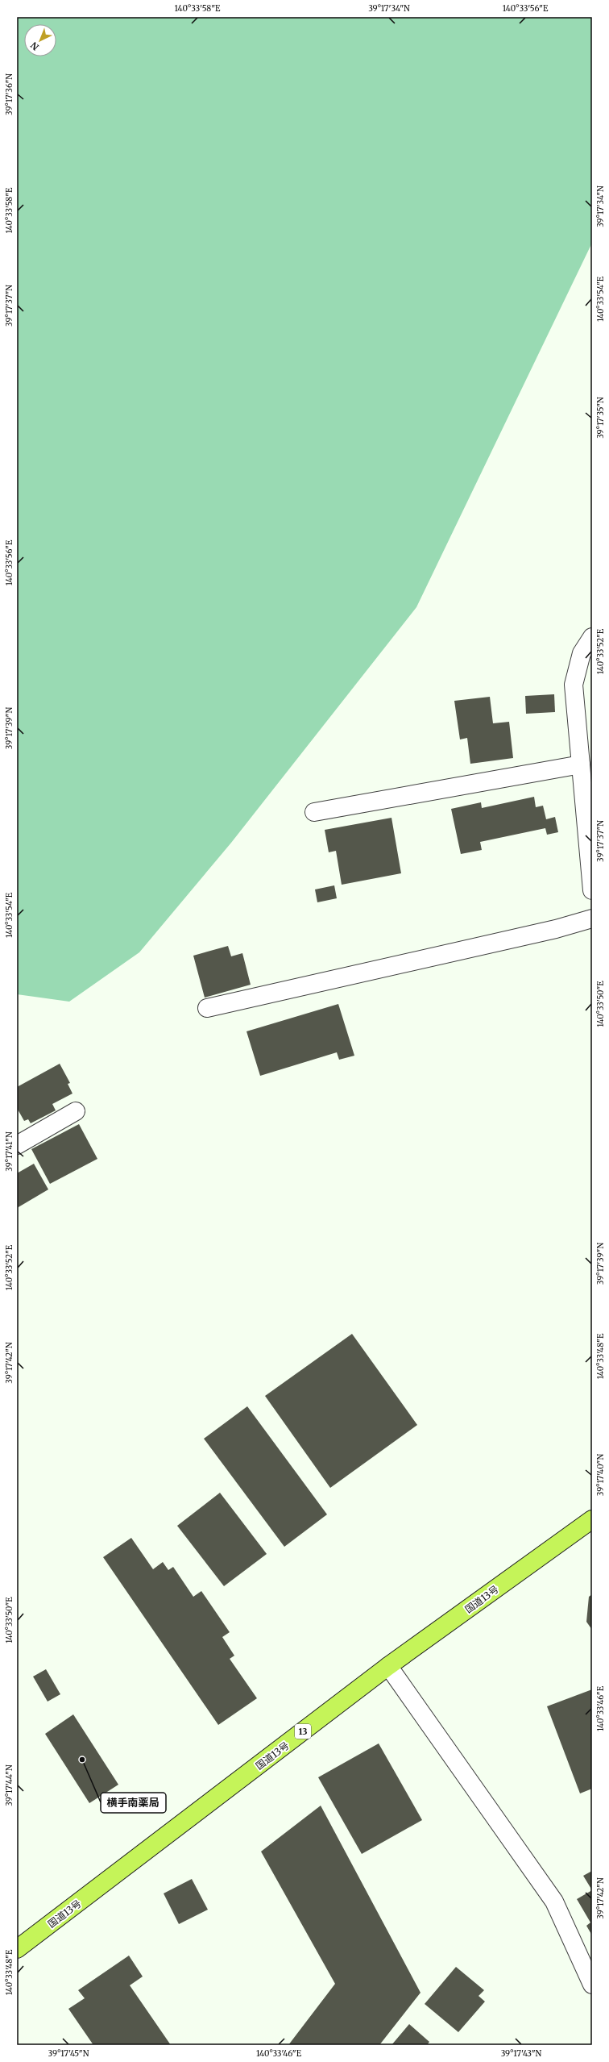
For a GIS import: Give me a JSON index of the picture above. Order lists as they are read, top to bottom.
{
  "streets": {
    "highway": ["国道13号", "13"]
  },
  "places": ["横手南薬局"],
  "north": "bottom left",
  "coordinates": [
    "140°33'58\"E",
    "39°17'34\"N",
    "140°33'56\"E",
    "39°17'36\"N",
    "140°33'54\"E",
    "39°17'37\"N",
    "39°17'35\"N",
    "140°33'52\"E",
    "39°17'39\"N",
    "140°33'50\"E",
    "39°17'41\"N",
    "140°33'48\"E",
    "39°17'42\"N",
    "39°17'40\"N",
    "140°33'46\"E",
    "39°17'44\"N",
    "39°17'45\"N",
    "39°17'43\"N"
  ]
}
